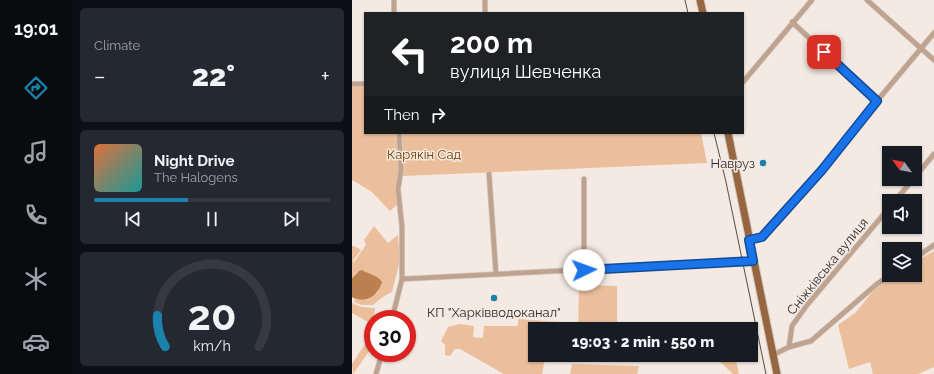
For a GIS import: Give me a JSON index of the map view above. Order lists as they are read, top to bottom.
{
  "streets": {
    "street": ["Сніжківська вулиця"]
  },
  "parks": ["Карякін Сад"],
  "places": ["Навруз", "КП \"Харківводоканал\""],
  "north": "top left",
  "page": {
    "tabs": "19:01",
    "tile": "Climate",
    "turn": ["200 m", "вулиця Шевченка"],
    "heat": ["−", "22°", "+"],
    "then": "Then",
    "song": ["Night Drive", "The Halogens"],
    "limit": "30",
    "trip": "19:03 · 2 min · 550 m",
    "gauge": ["20", "km/h"]
  }
}
